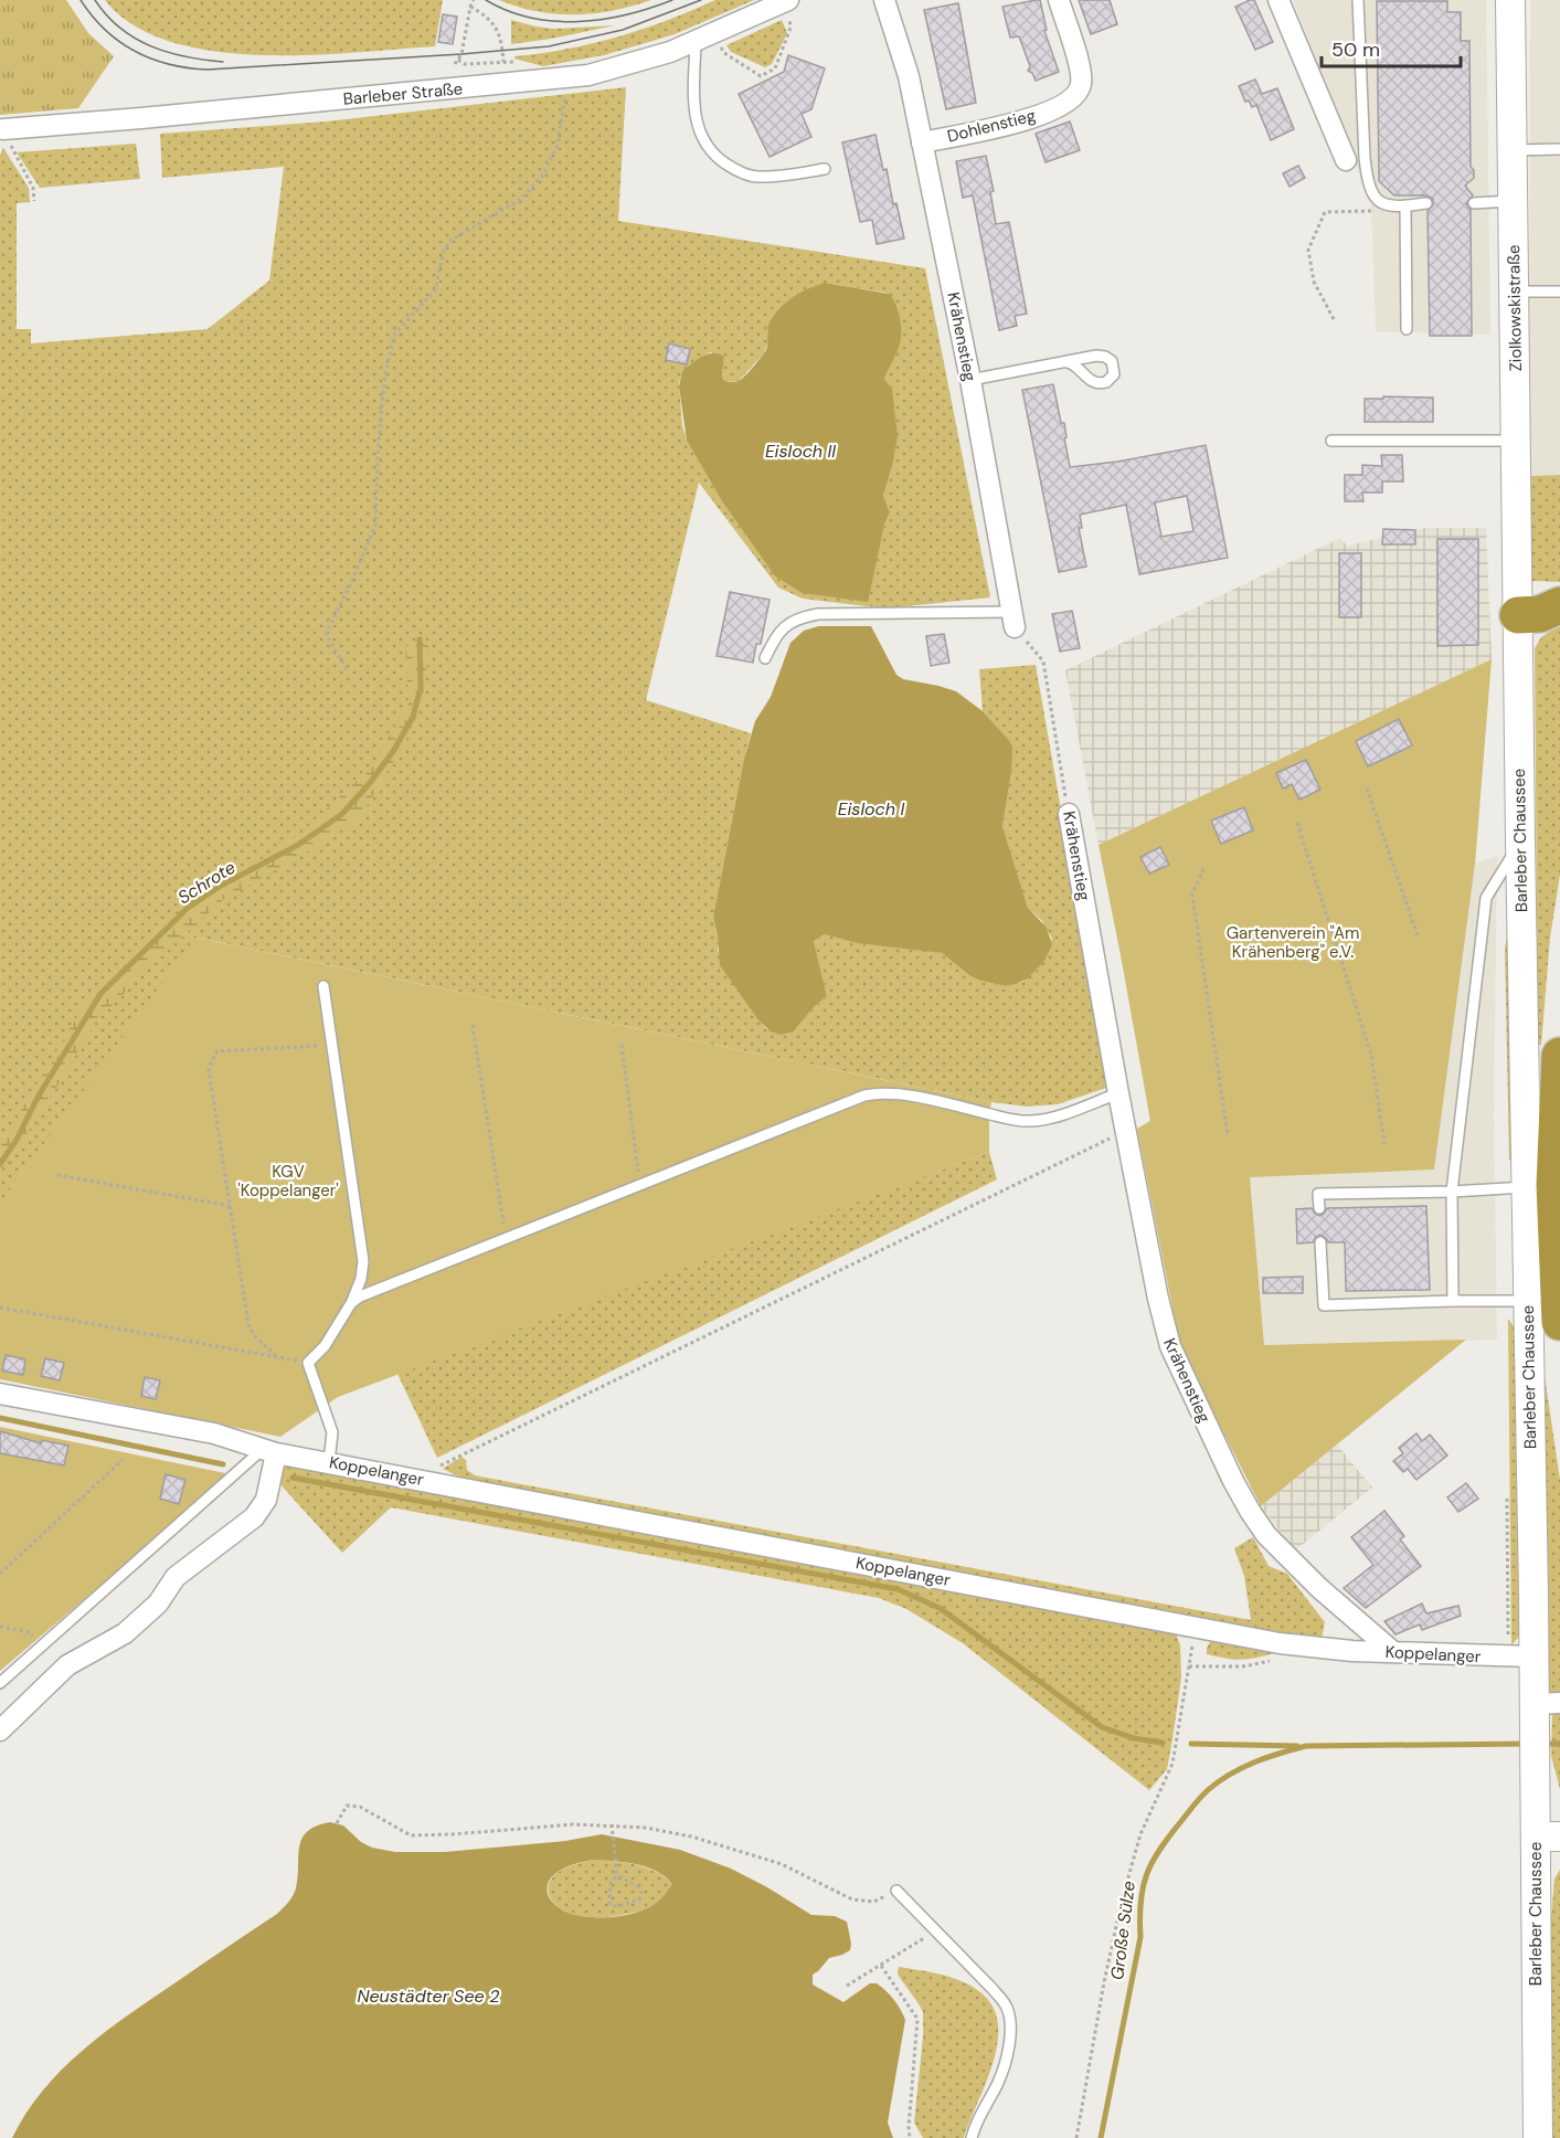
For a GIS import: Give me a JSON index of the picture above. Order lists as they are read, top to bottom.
{
  "streets": {
    "street": [
      "Barleber Straße",
      "Dohlenstieg",
      "Ziolkowskistraße",
      "Krähenstieg",
      "Barleber Chaussee",
      "Koppelanger"
    ]
  },
  "crossings": [
    ["Dohlenstieg", "Krähenstieg"],
    ["Ziolkowskistraße", "Barleber Chaussee"],
    ["Krähenstieg", "Koppelanger"],
    ["Barleber Chaussee", "Koppelanger"]
  ],
  "water": [
    "Eisloch II",
    "Eisloch I",
    "Schrote",
    "Große Sülze",
    "Neustädter See 2"
  ],
  "parks": ["Gartenverein \"Am Krähenberg\" e.V.", "KGV 'Koppelanger'"],
  "scale_bar": "50 m"
}
